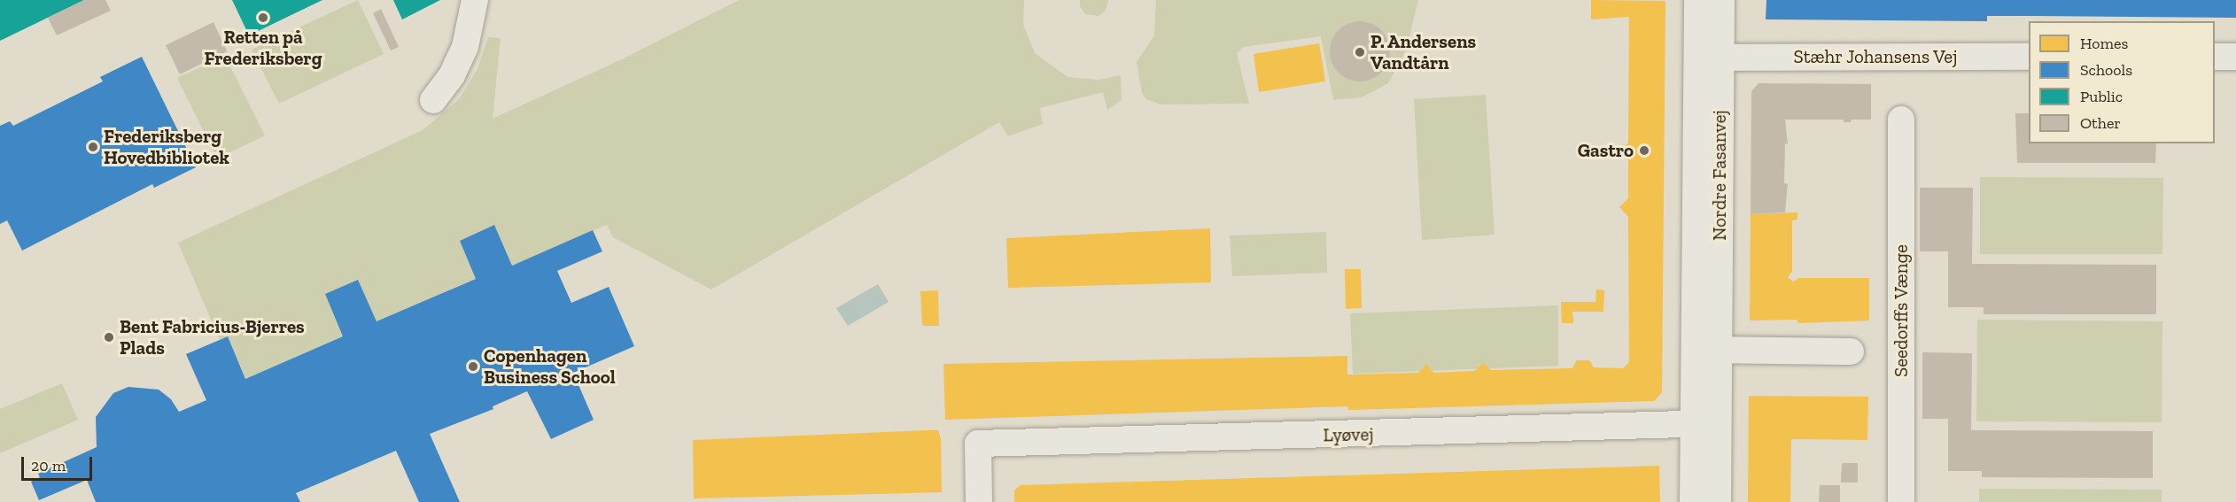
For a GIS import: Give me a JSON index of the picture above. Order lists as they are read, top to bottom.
{
  "streets": {
    "street": [
      "Stæhr Johansens Vej",
      "Nordre Fasanvej",
      "Seedorffs Vænge",
      "Lyøvej"
    ]
  },
  "crossings": [
    ["Stæhr Johansens Vej", "Nordre Fasanvej"],
    ["Nordre Fasanvej", "Lyøvej"]
  ],
  "places": [
    "Retten på Frederiksberg",
    "P. Andersens Vandtårn",
    "Frederiksberg Hovedbibliotek",
    "Gastro",
    "Bent Fabricius-Bjerres Plads",
    "Copenhagen Business School"
  ],
  "legend": [
    "Homes",
    "Schools",
    "Public",
    "Other"
  ],
  "scale_bar": "20 m"
}
